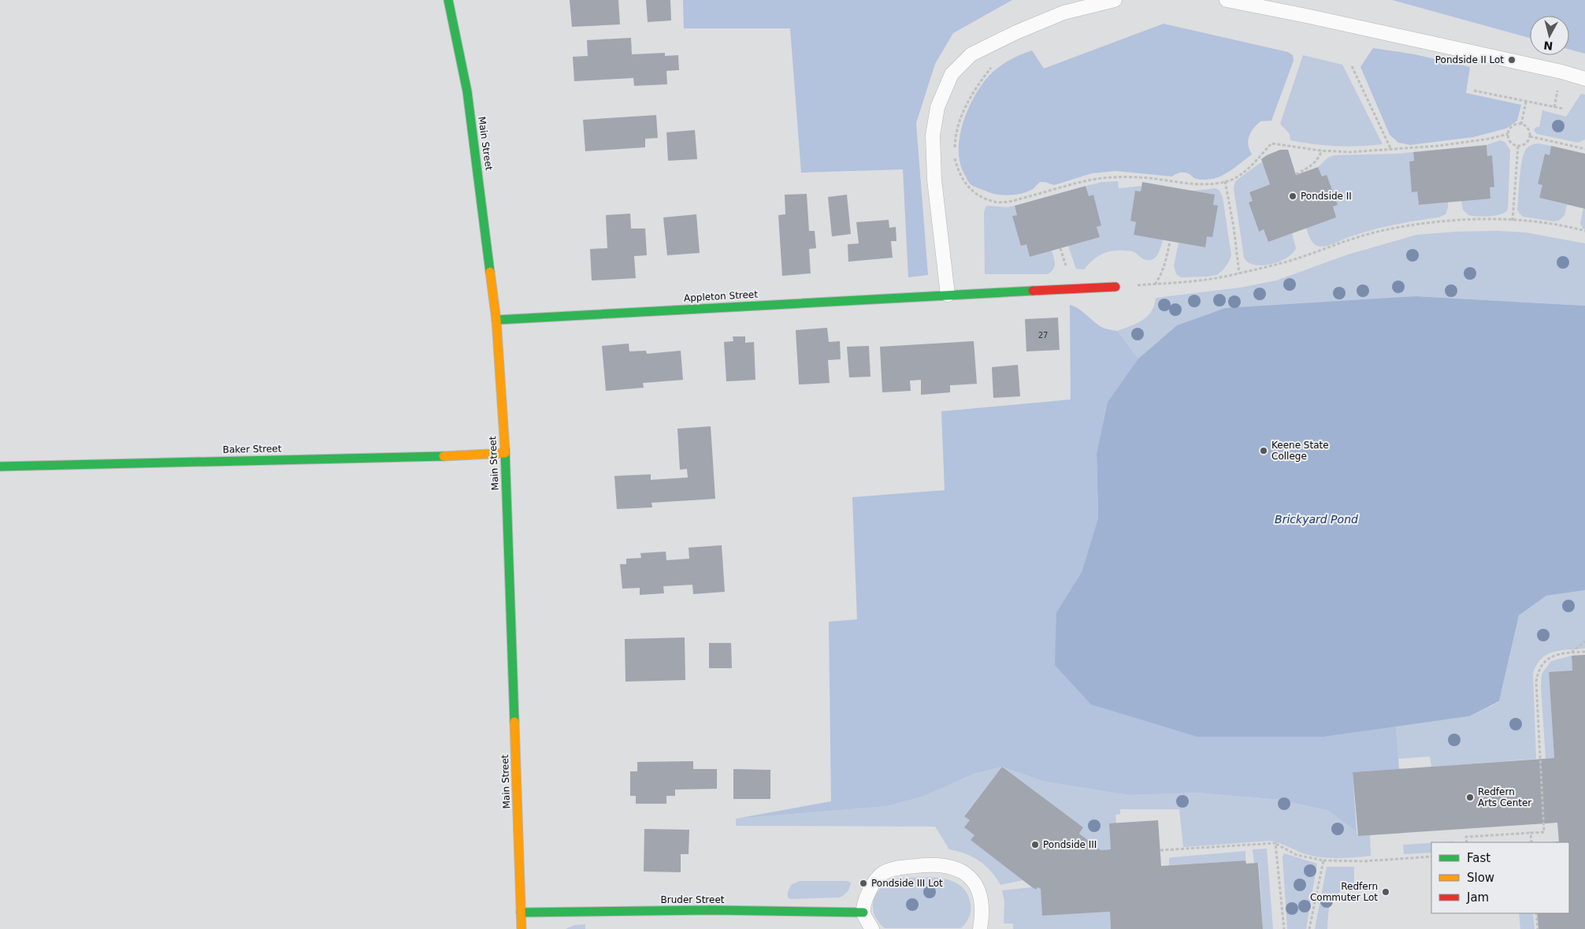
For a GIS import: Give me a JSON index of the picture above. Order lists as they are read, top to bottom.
{
  "streets": {
    "street": [
      "Main Street",
      "Appleton Street",
      "Baker Street",
      "Bruder Street"
    ]
  },
  "crossings": [
    ["Main Street", "Appleton Street"],
    ["Main Street", "Baker Street"],
    ["Main Street", "Bruder Street"]
  ],
  "water": ["Brickyard Pond"],
  "places": [
    "Pondside II Lot",
    "Pondside II",
    "Keene State College",
    "Redfern Arts Center",
    "Pondside III",
    "Pondside III Lot",
    "Redfern Commuter Lot"
  ],
  "house_numbers": ["27"],
  "legend": ["Fast", "Slow", "Jam"],
  "north": "bottom"
}
